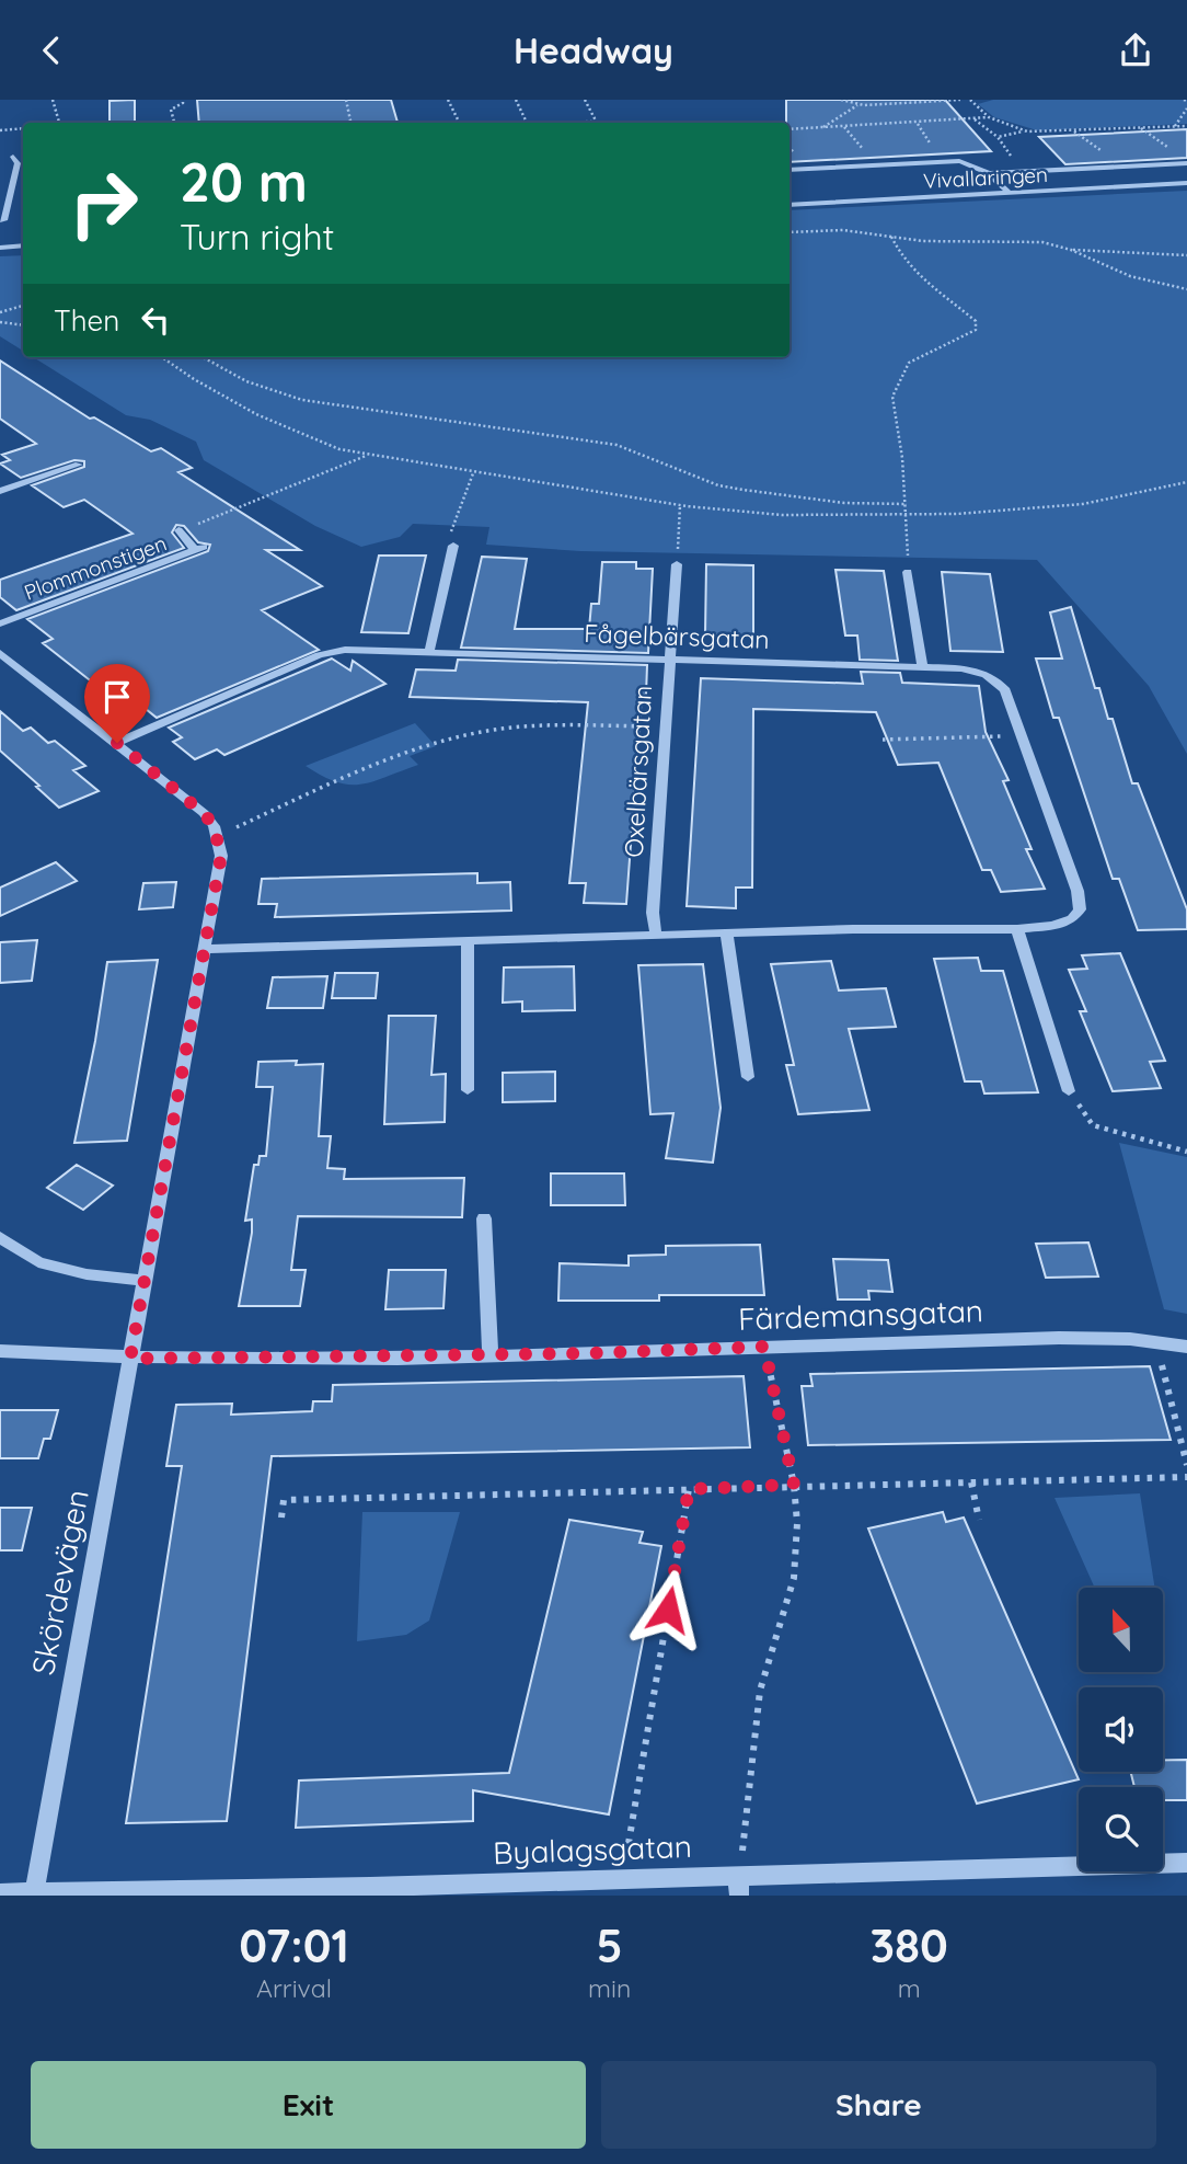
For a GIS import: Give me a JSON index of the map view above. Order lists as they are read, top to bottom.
{
  "streets": {
    "street": [
      "Vivallaringen",
      "Plommonstigen",
      "Fågelbärsgatan",
      "Oxelbärsgatan",
      "Färdemansgatan",
      "Skördevägen",
      "Byalagsgatan"
    ]
  },
  "crossings": [
    ["Fågelbärsgatan", "Oxelbärsgatan"],
    ["Fågelbärsgatan", "Skördevägen"],
    ["Färdemansgatan", "Skördevägen"],
    ["Skördevägen", "Byalagsgatan"]
  ],
  "north": "top",
  "page": {
    "header": "Headway",
    "turn": ["20 m", "Turn right"],
    "then": "Then",
    "eta": [
      "07:01",
      "Arrival",
      "5",
      "min",
      "380",
      "m"
    ],
    "buttons": ["Exit", "Share"]
  }
}
